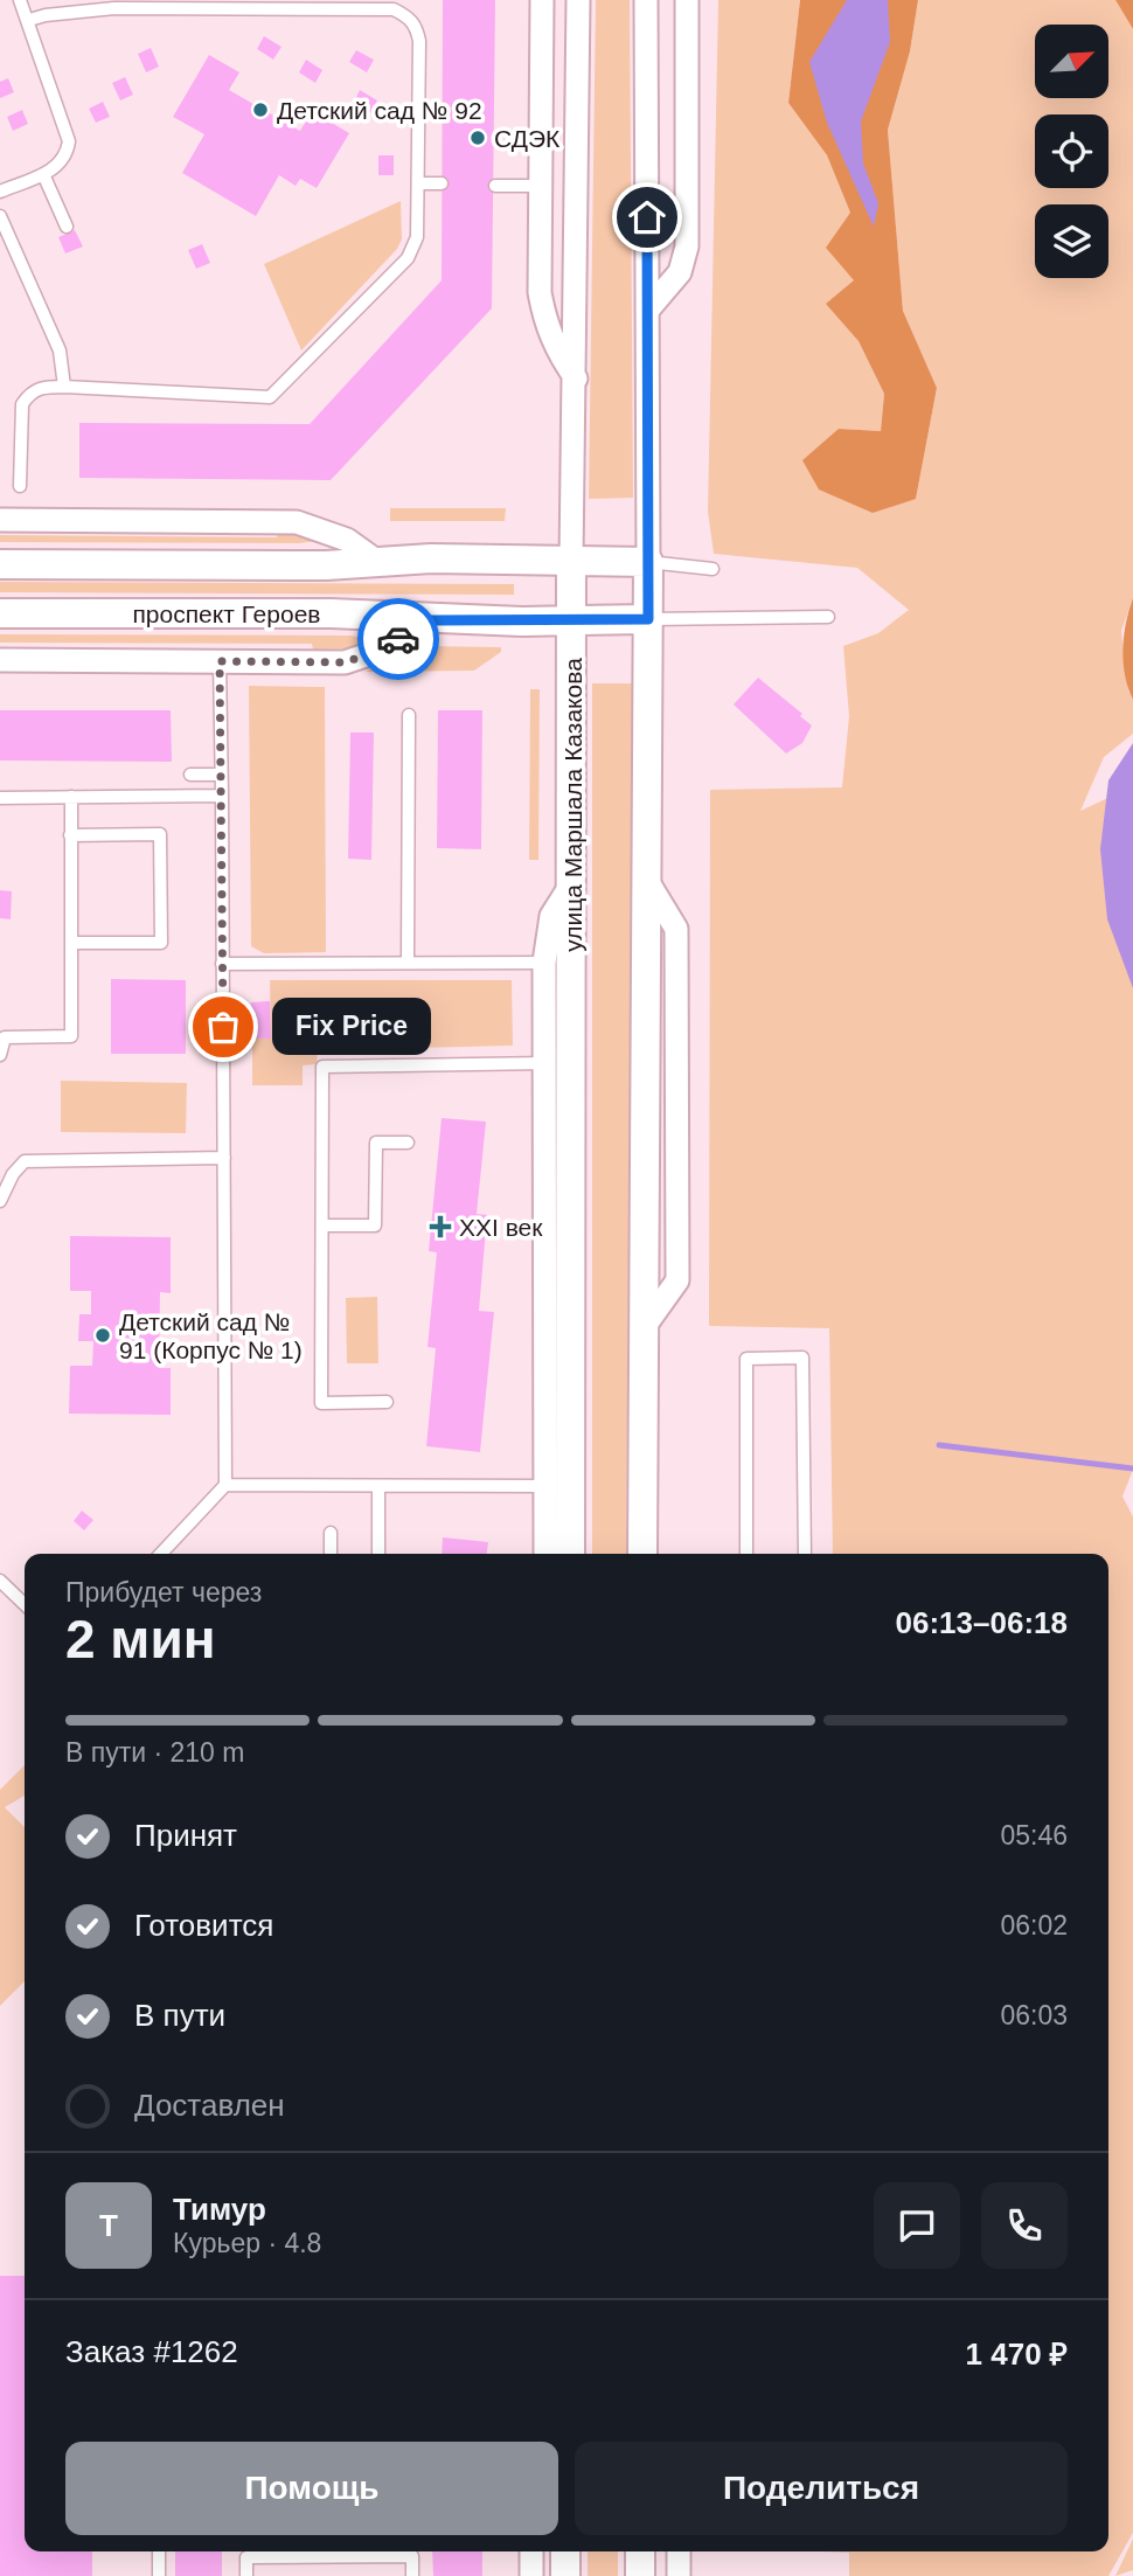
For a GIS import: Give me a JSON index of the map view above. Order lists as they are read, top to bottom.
{
  "streets": {
    "street": ["проспект Героев", "улица Маршала Казакова"]
  },
  "crossings": [
    ["проспект Героев", "улица Маршала Казакова"]
  ],
  "places": {
    "other": [
      "Детский сад № 92",
      "СДЭК",
      "Fix Price",
      "Детский сад № 91 (Корпус № 1)"
    ],
    "health": ["XXI век"]
  },
  "north": "top right",
  "page": {
    "bubble": "Fix Price",
    "heading": ["2 мин", "Прибудет через", "06:13–06:18"],
    "panel": [
      "Тимур",
      "Курьер · 4.8",
      "Заказ #1262",
      "1 470 ₽"
    ],
    "bar": "В пути · 210 m",
    "list": [
      ["Принят", "05:46"],
      ["Готовится", "06:02"],
      ["В пути", "06:03"],
      "Доставлен"
    ],
    "round": "Т",
    "buttons": ["Помощь", "Поделиться"]
  }
}
